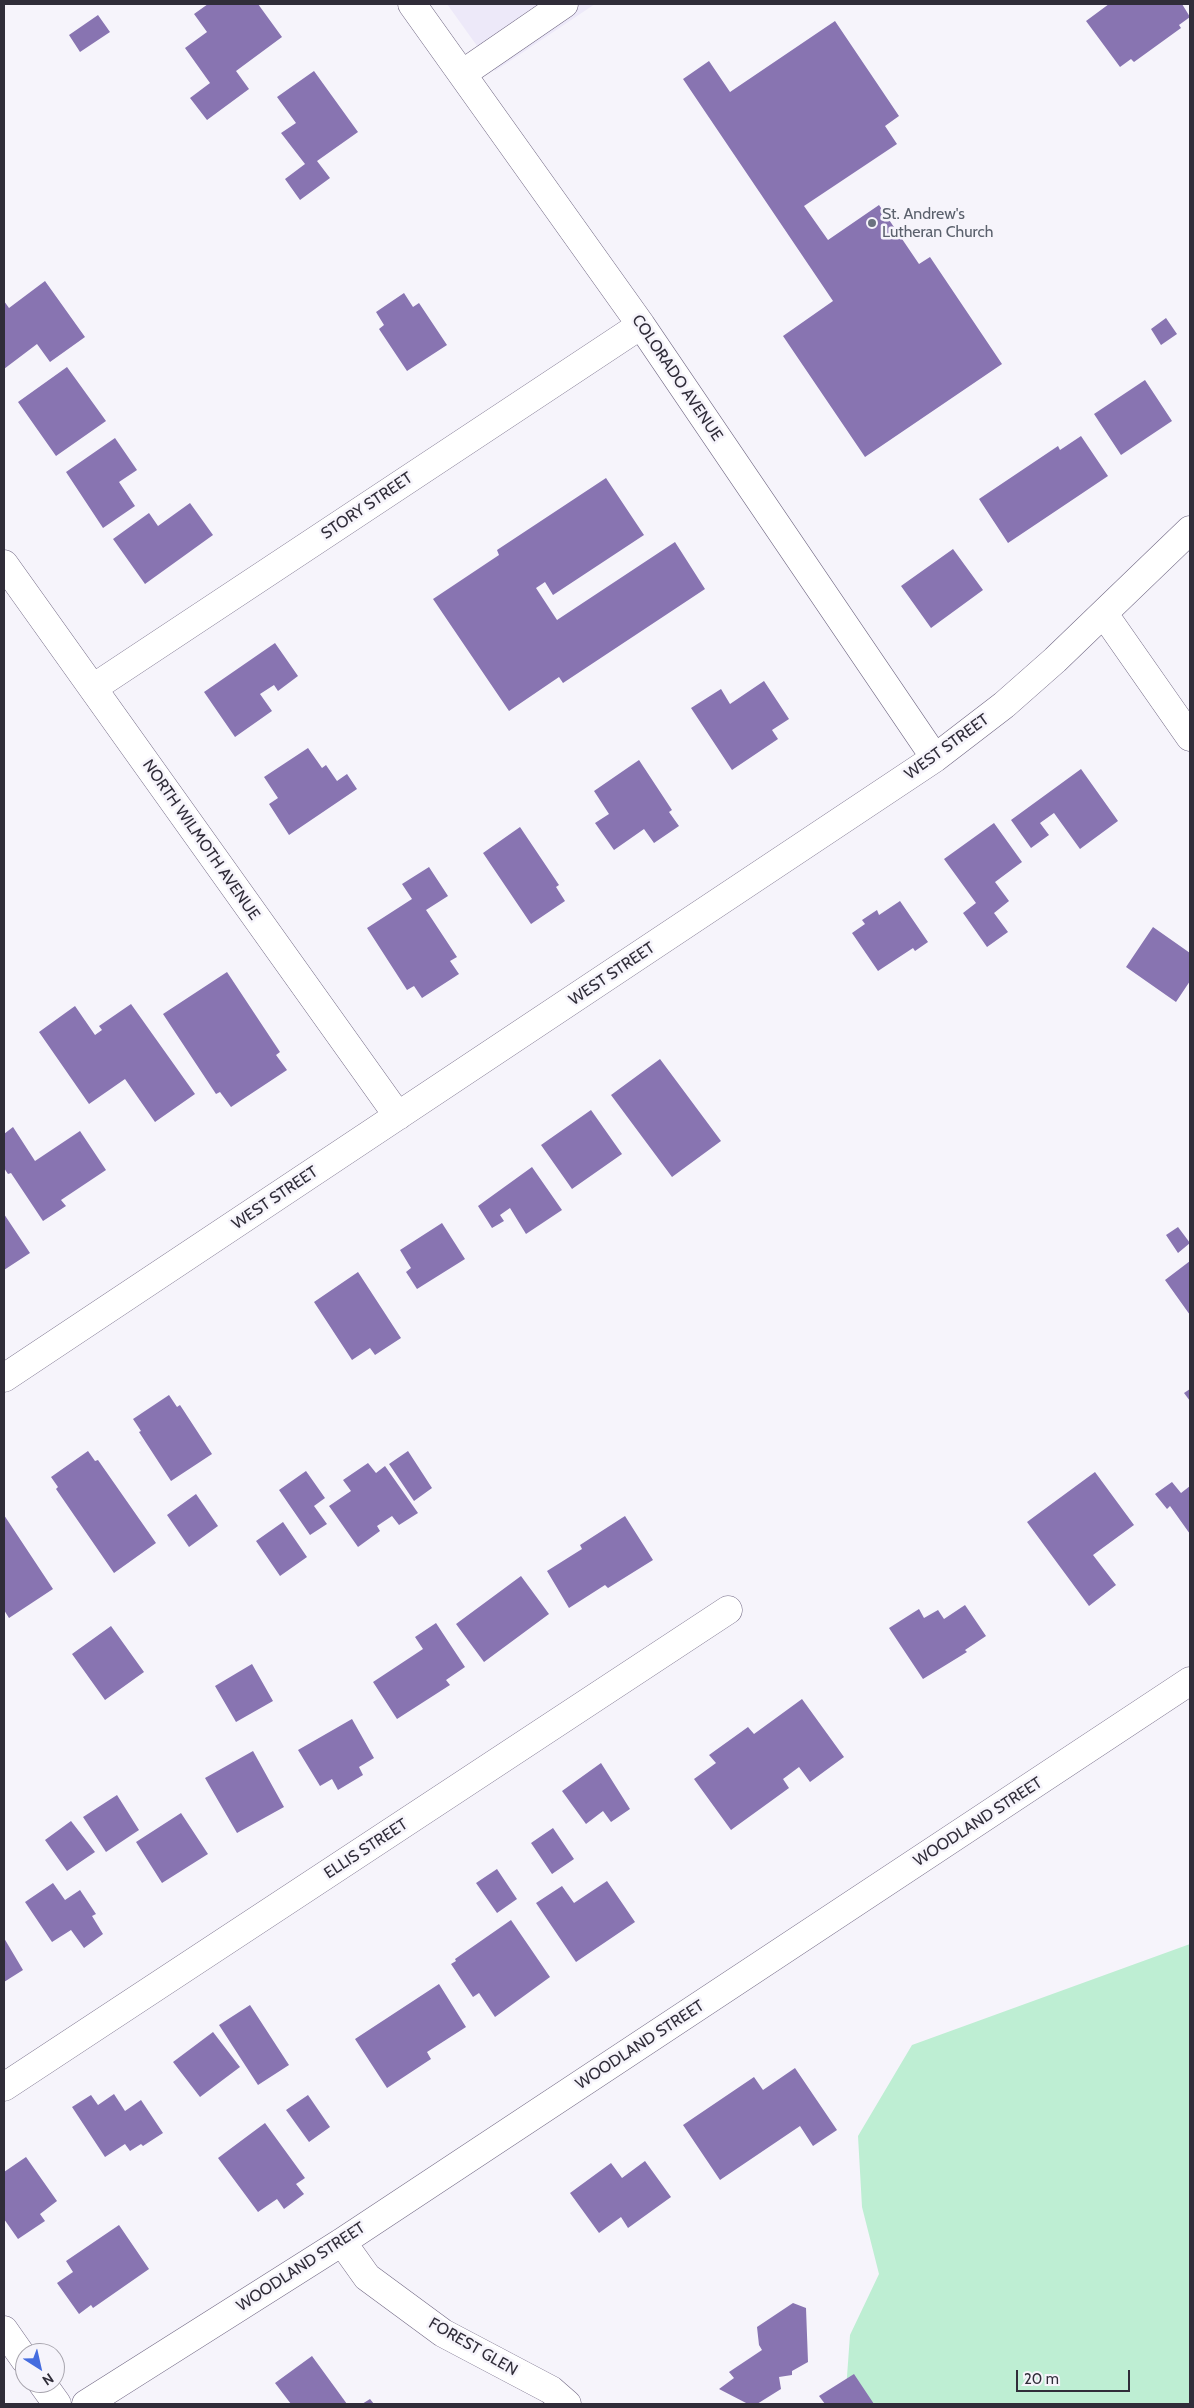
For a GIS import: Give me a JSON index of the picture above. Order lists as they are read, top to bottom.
{
  "streets": {
    "street": [
      "COLORADO AVENUE",
      "STORY STREET",
      "WEST STREET",
      "NORTH WILMOTH AVENUE",
      "WOODLAND STREET",
      "ELLIS STREET",
      "FOREST GLEN"
    ]
  },
  "crossings": [
    ["COLORADO AVENUE", "STORY STREET"],
    ["COLORADO AVENUE", "WEST STREET"],
    ["STORY STREET", "NORTH WILMOTH AVENUE"],
    ["WEST STREET", "NORTH WILMOTH AVENUE"],
    ["WOODLAND STREET", "FOREST GLEN"]
  ],
  "places": ["St. Andrew's Lutheran Church"],
  "scale_bar": "20 m",
  "north": "bottom right"
}
